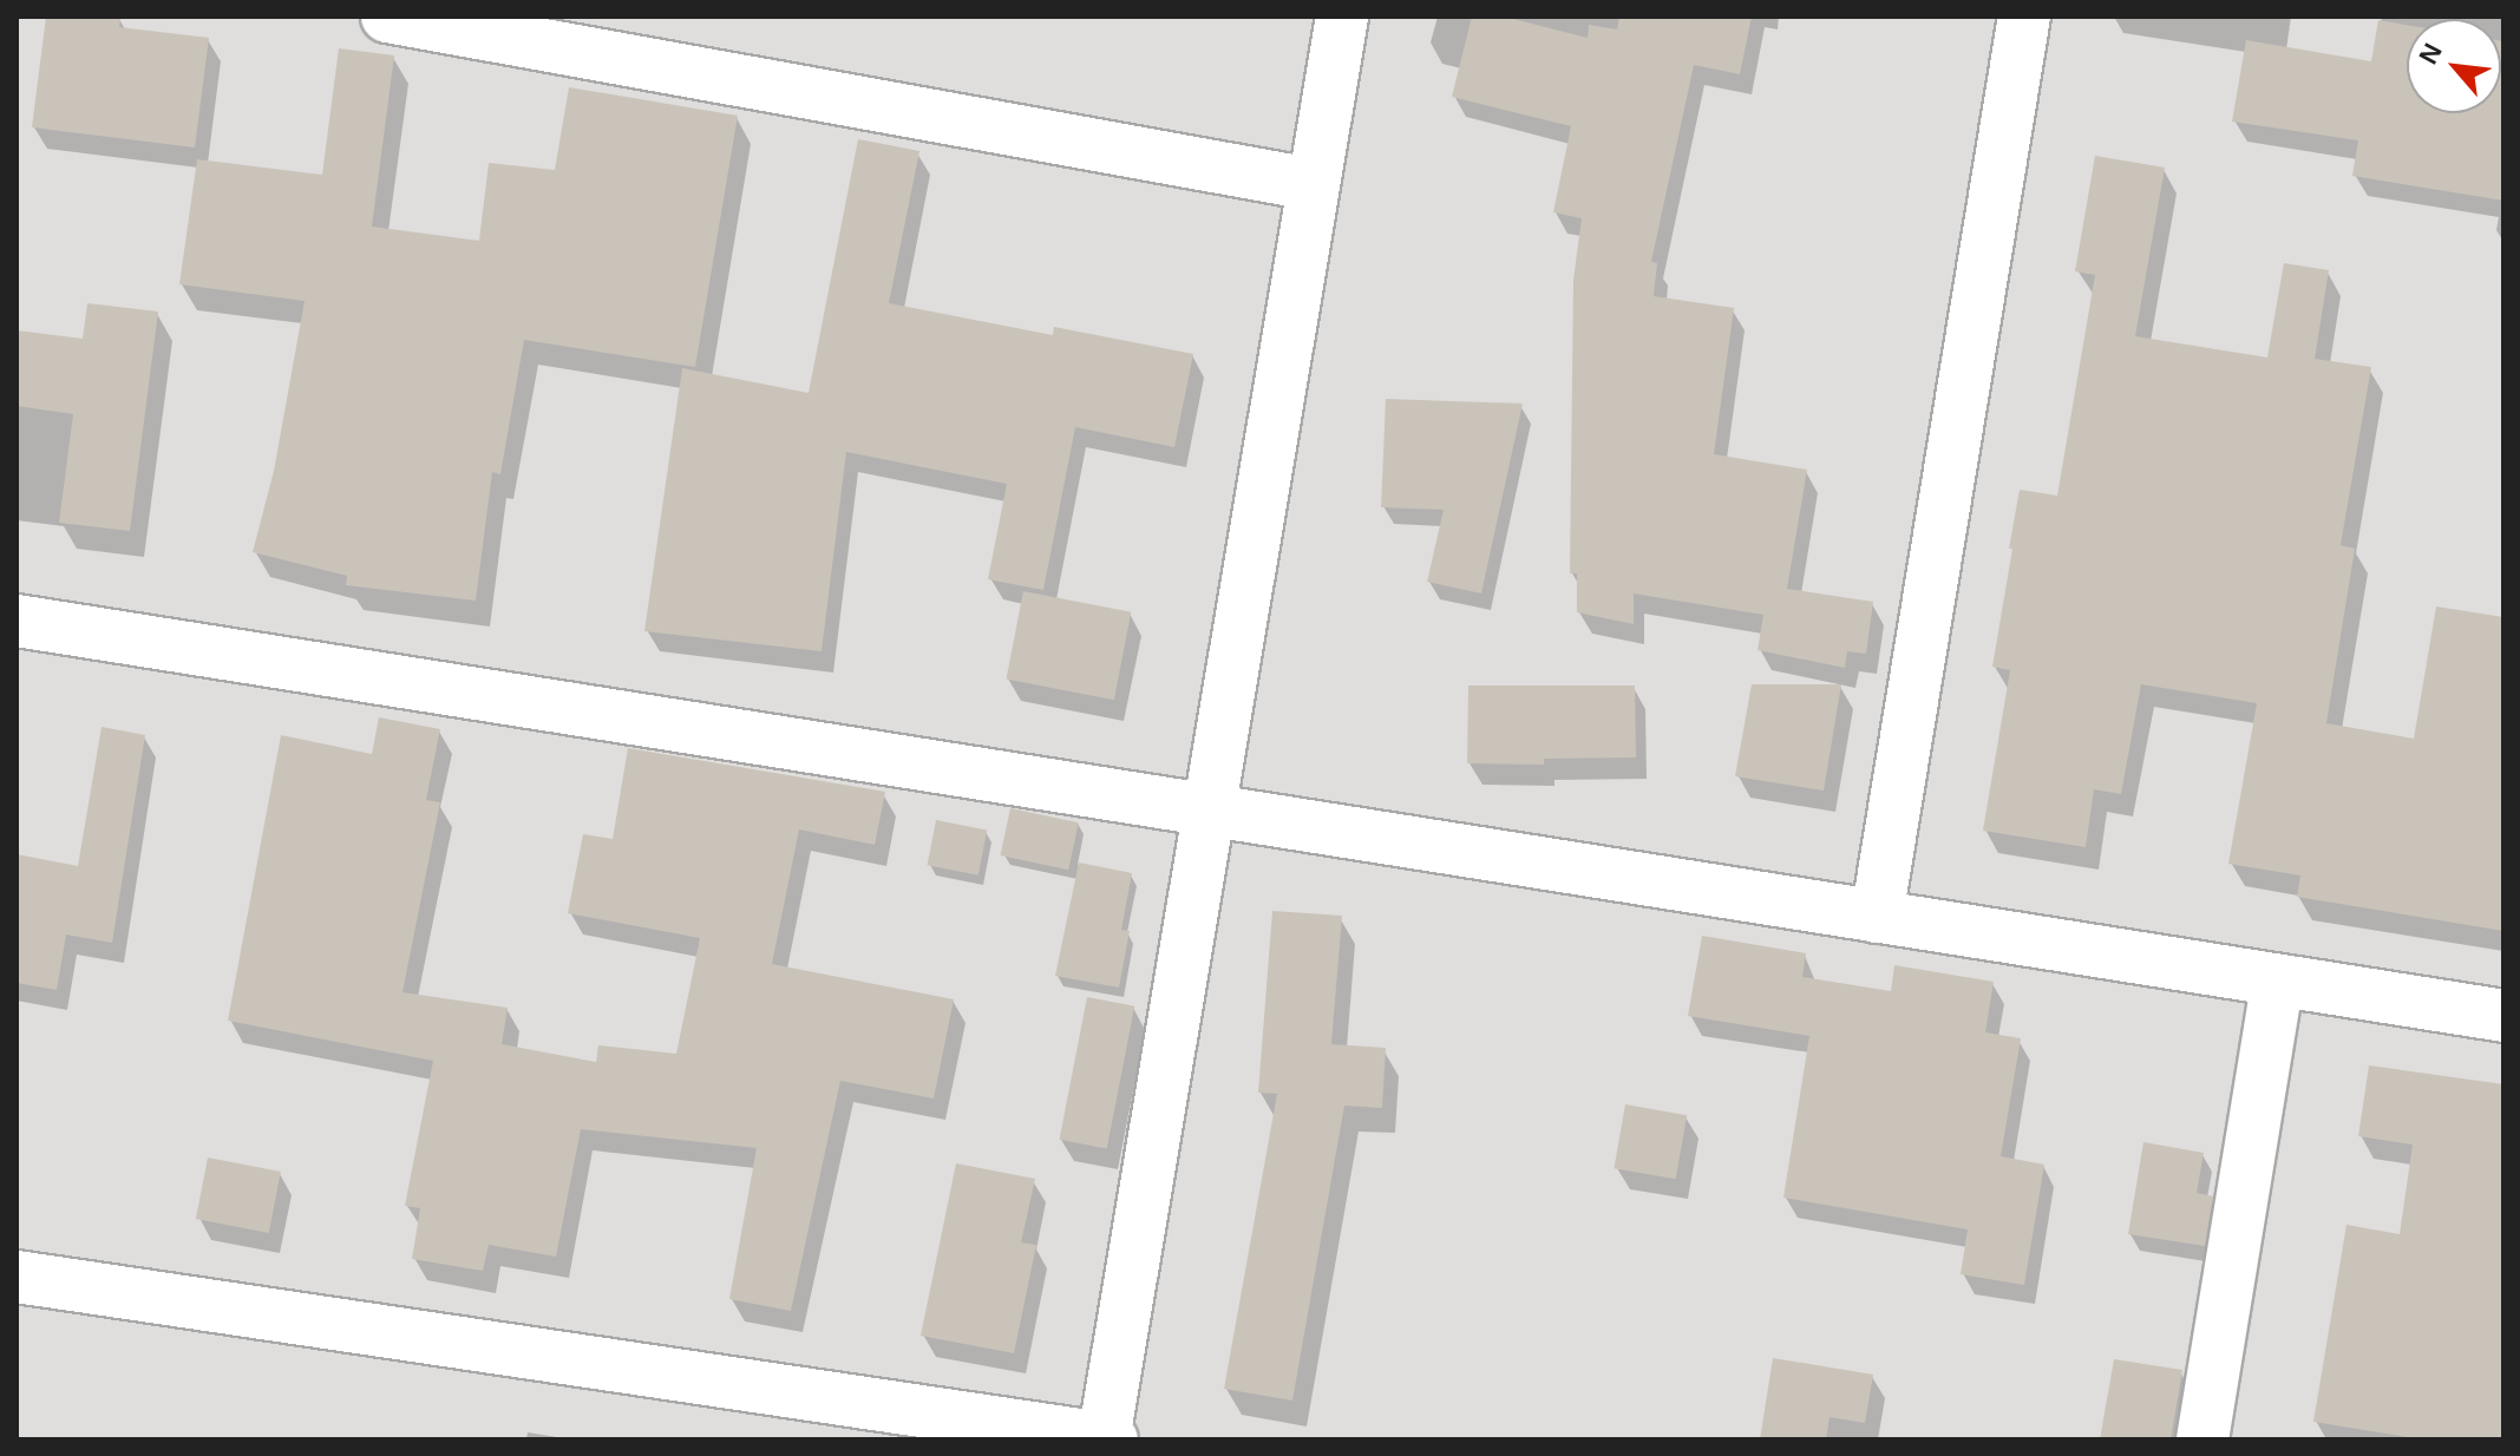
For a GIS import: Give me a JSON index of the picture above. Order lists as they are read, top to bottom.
{
  "north": "top left"
}
